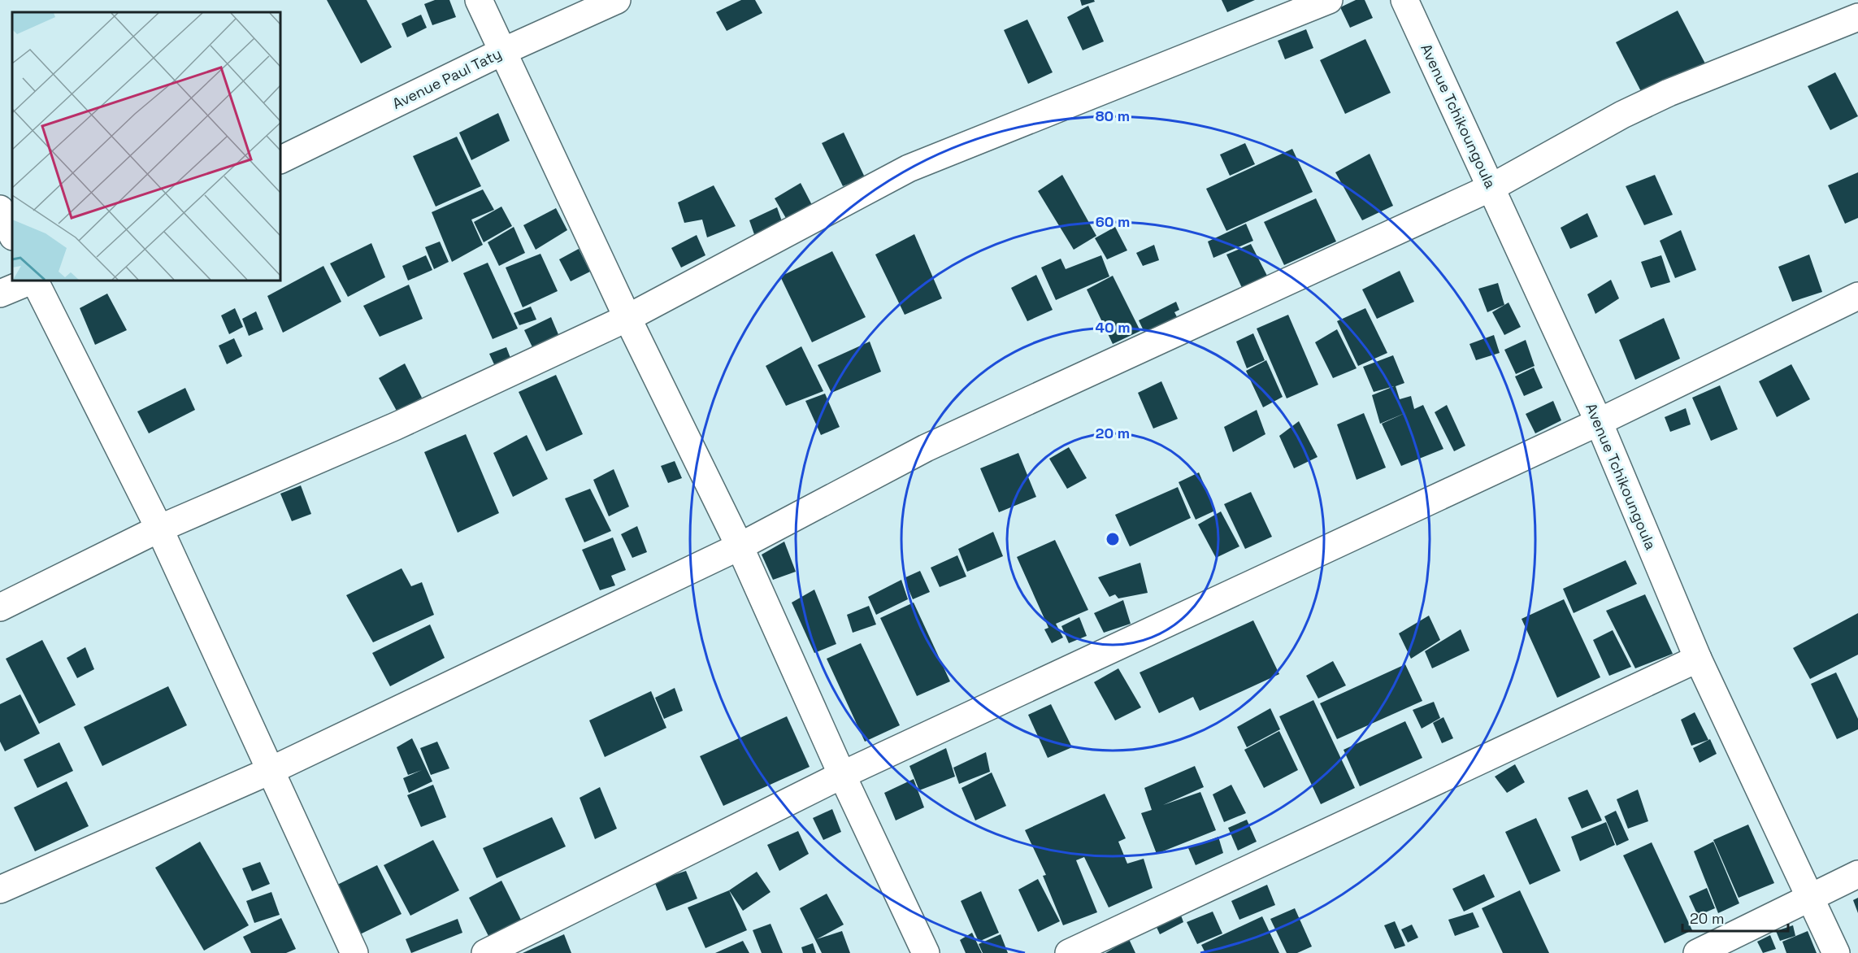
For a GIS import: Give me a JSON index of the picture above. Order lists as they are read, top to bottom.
{
  "streets": {
    "street": ["Avenue Paul Taty", "Avenue Tchikoungoula"]
  },
  "scale_bar": "20 m",
  "rings": [
    "80 m",
    "60 m",
    "40 m",
    "20 m"
  ]
}
